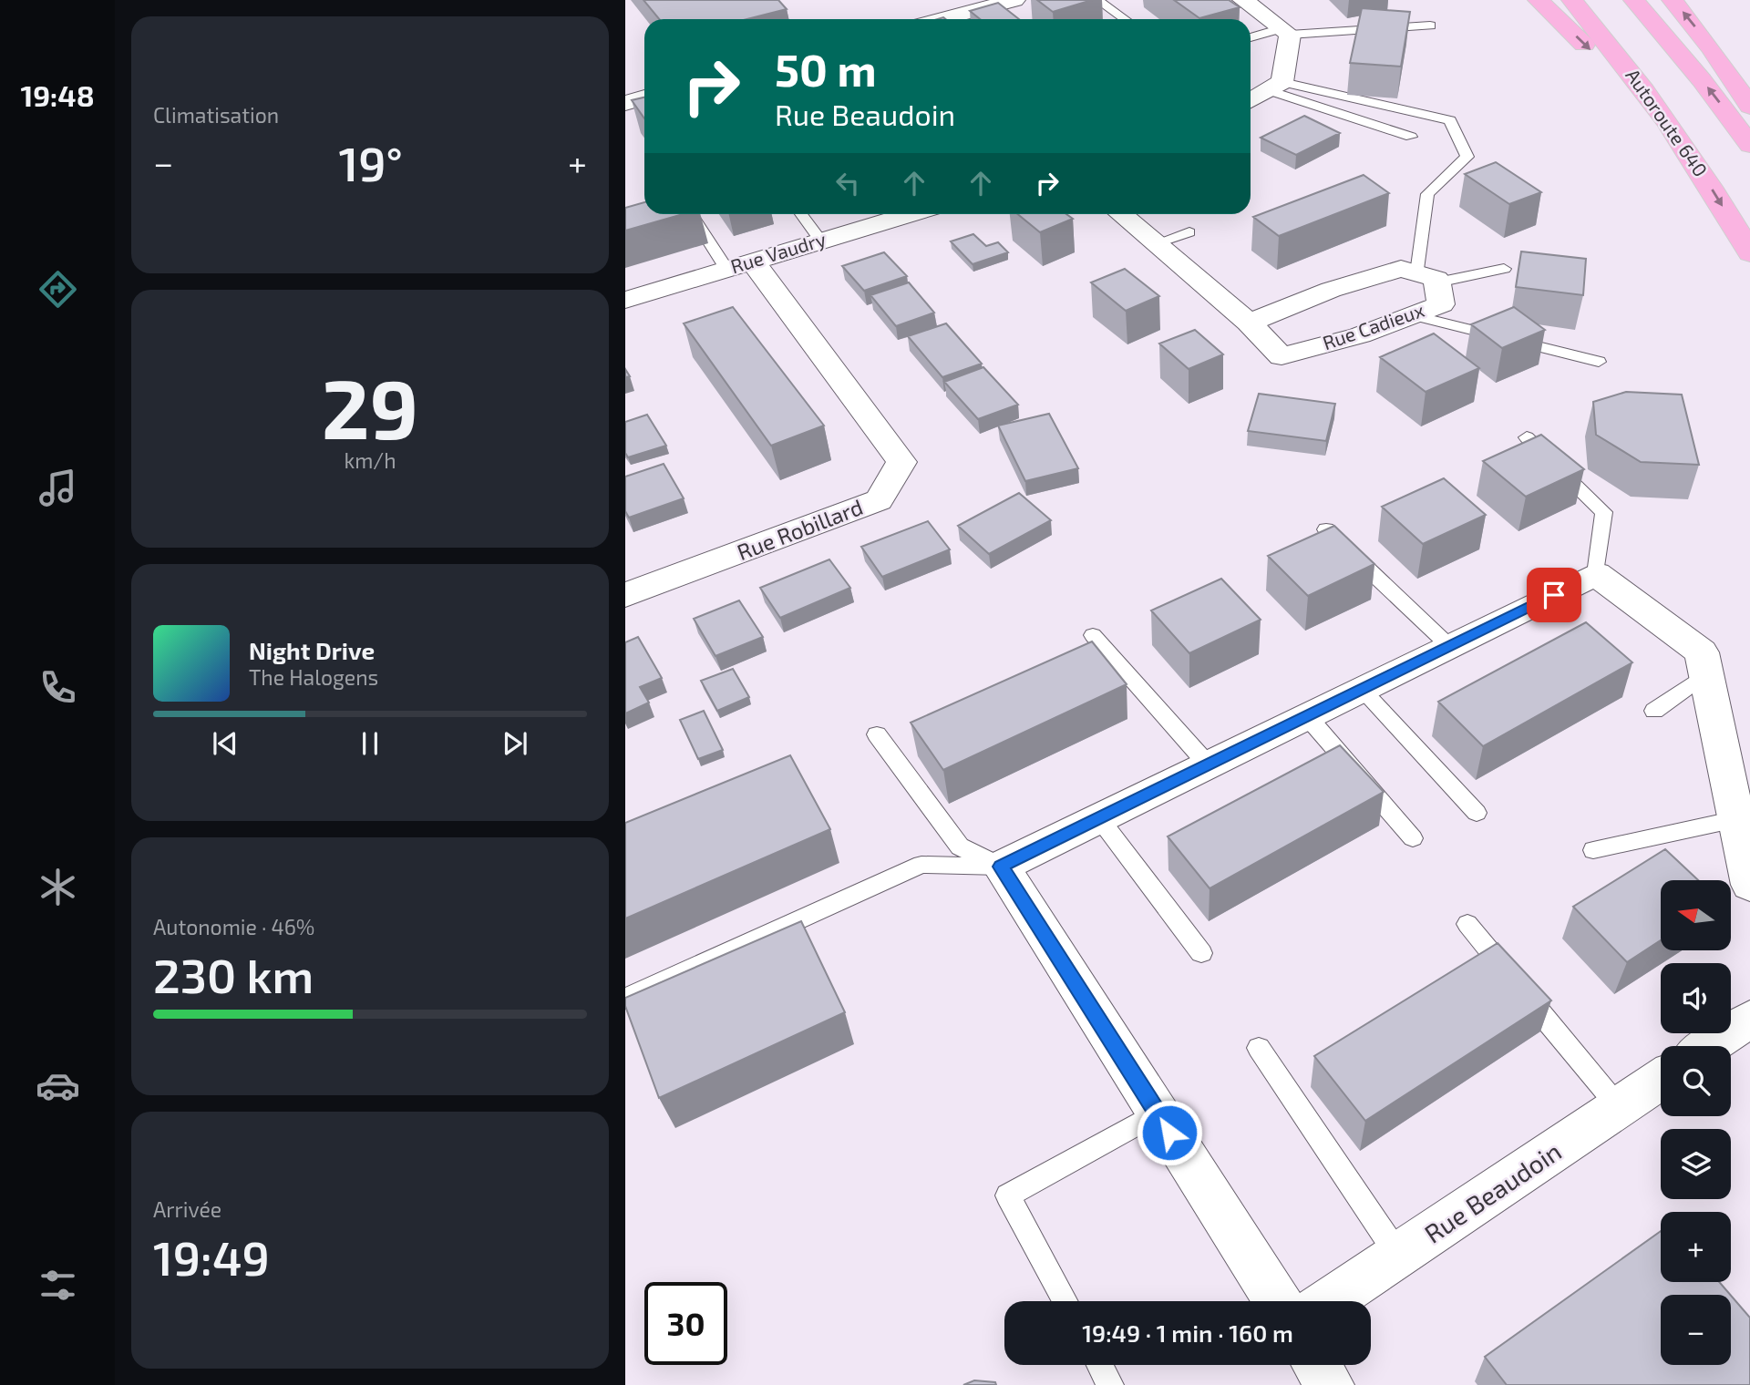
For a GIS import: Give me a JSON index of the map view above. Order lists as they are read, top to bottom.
{
  "streets": {
    "highway": ["Autoroute 640"],
    "street": [
      "Rue Vaudry",
      "Rue Cadieux",
      "Rue Robillard",
      "Rue Beaudoin"
    ]
  },
  "crossings": [
    ["Rue Vaudry", "Rue Robillard"]
  ],
  "north": "left",
  "page": {
    "tabs": "19:48",
    "tile": [
      "Climatisation",
      ["29", "km/h"],
      ["Autonomie · 46%", "230 km"],
      ["Arrivée", "19:49"]
    ],
    "turn": ["50 m", "Rue Beaudoin"],
    "heat": ["−", "19°", "+"],
    "song": ["Night Drive", "The Halogens"],
    "map_buttons": ["+", "−"],
    "limit": "30",
    "trip": "19:49 · 1 min · 160 m"
  }
}
